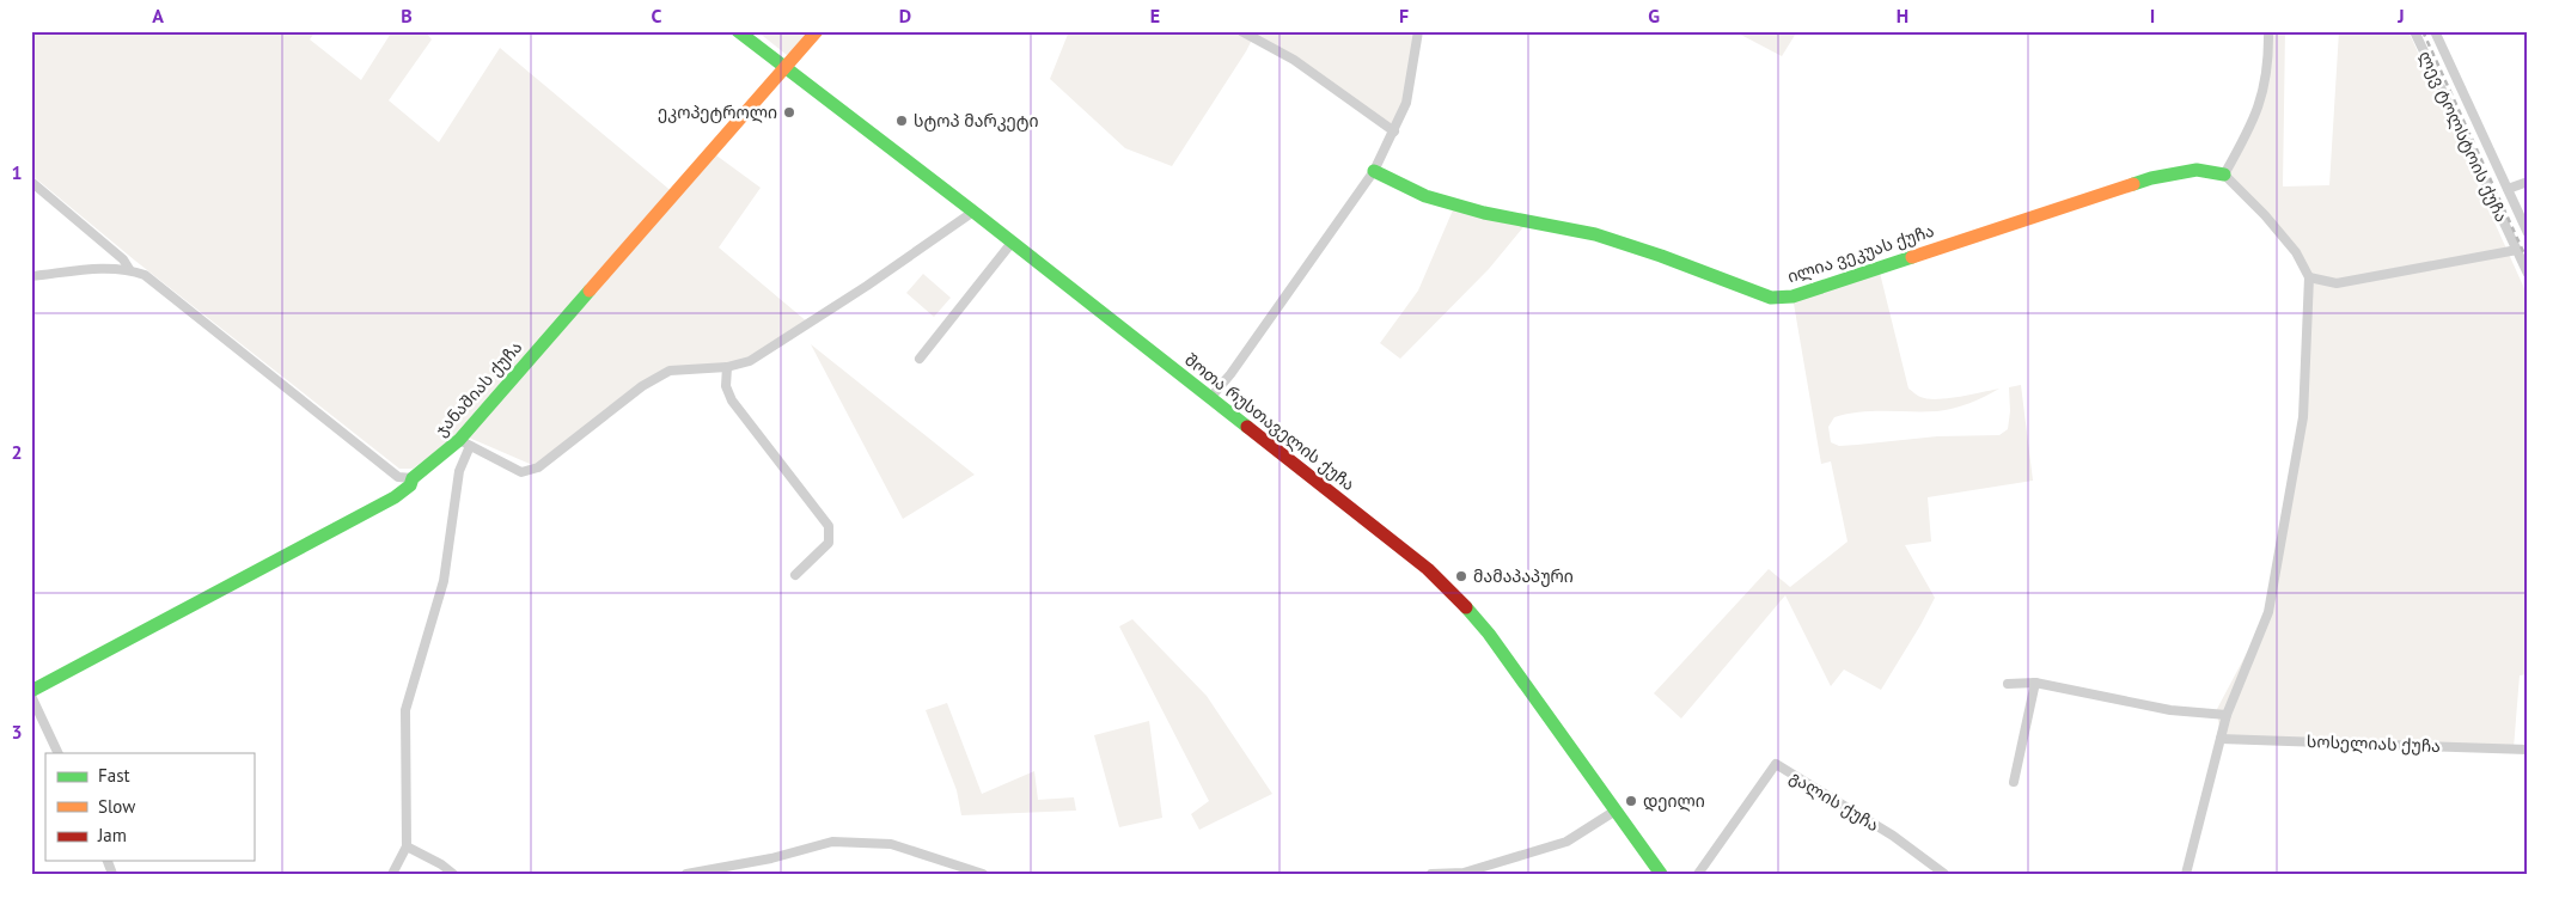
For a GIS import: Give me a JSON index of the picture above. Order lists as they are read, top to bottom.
{
  "streets": {
    "street": [
      "ლევ ტოლსტოის ქუჩა",
      "ილია ვეკუას ქუჩა",
      "ჯანაშიას ქუჩა",
      "შოთა რუსთაველის ქუჩა",
      "სოსელიას ქუჩა",
      "გალის ქუჩა"
    ]
  },
  "crossings": [
    ["ჯანაშიას ქუჩა", "შოთა რუსთაველის ქუჩა"]
  ],
  "places": [
    "ეკოპეტროლი",
    "სტოპ მარკეტი",
    "მამაპაპური",
    "დეილი"
  ],
  "legend": ["Fast", "Slow", "Jam"],
  "grid": {
    "columns": [
      "A",
      "B",
      "C",
      "D",
      "E",
      "F",
      "G",
      "H",
      "I",
      "J"
    ],
    "rows": ["1", "2", "3"]
  }
}
